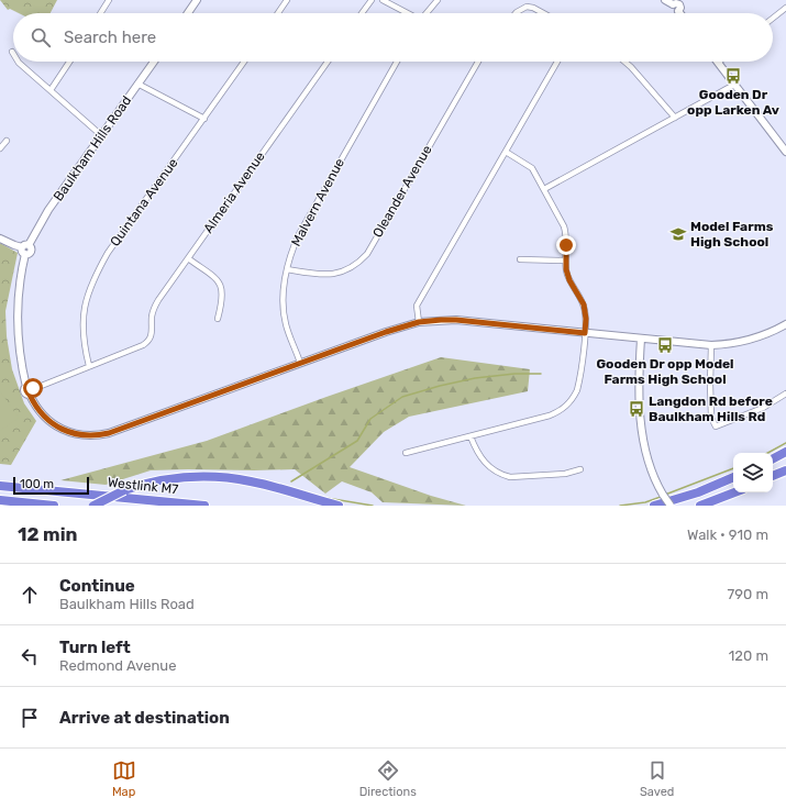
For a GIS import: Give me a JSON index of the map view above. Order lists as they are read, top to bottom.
{
  "streets": {
    "highway": ["Westlink M7"],
    "street": [
      "Baulkham Hills Road",
      "Oleander Avenue",
      "Almeria Avenue",
      "Quintana Avenue",
      "Malvern Avenue"
    ]
  },
  "crossings": [
    ["Oleander Avenue", "Malvern Avenue"]
  ],
  "places": {
    "bus stop": ["Gooden Dr opp Larken Av", "Gooden Dr opp Model Farms High School", "Langdon Rd before Baulkham Hills Rd"],
    "school or university": ["Model Farms High School"]
  },
  "scale_bar": "100 m",
  "page": {
    "search": "Search here",
    "scale": "100 m",
    "heading": ["12 min", "Walk · 910 m"],
    "list": [
      ["Continue", "Baulkham Hills Road", "790 m"],
      ["Turn left", "Redmond Avenue", "120 m"],
      "Arrive at destination"
    ],
    "nav": ["Map", "Directions", "Saved"]
  }
}
